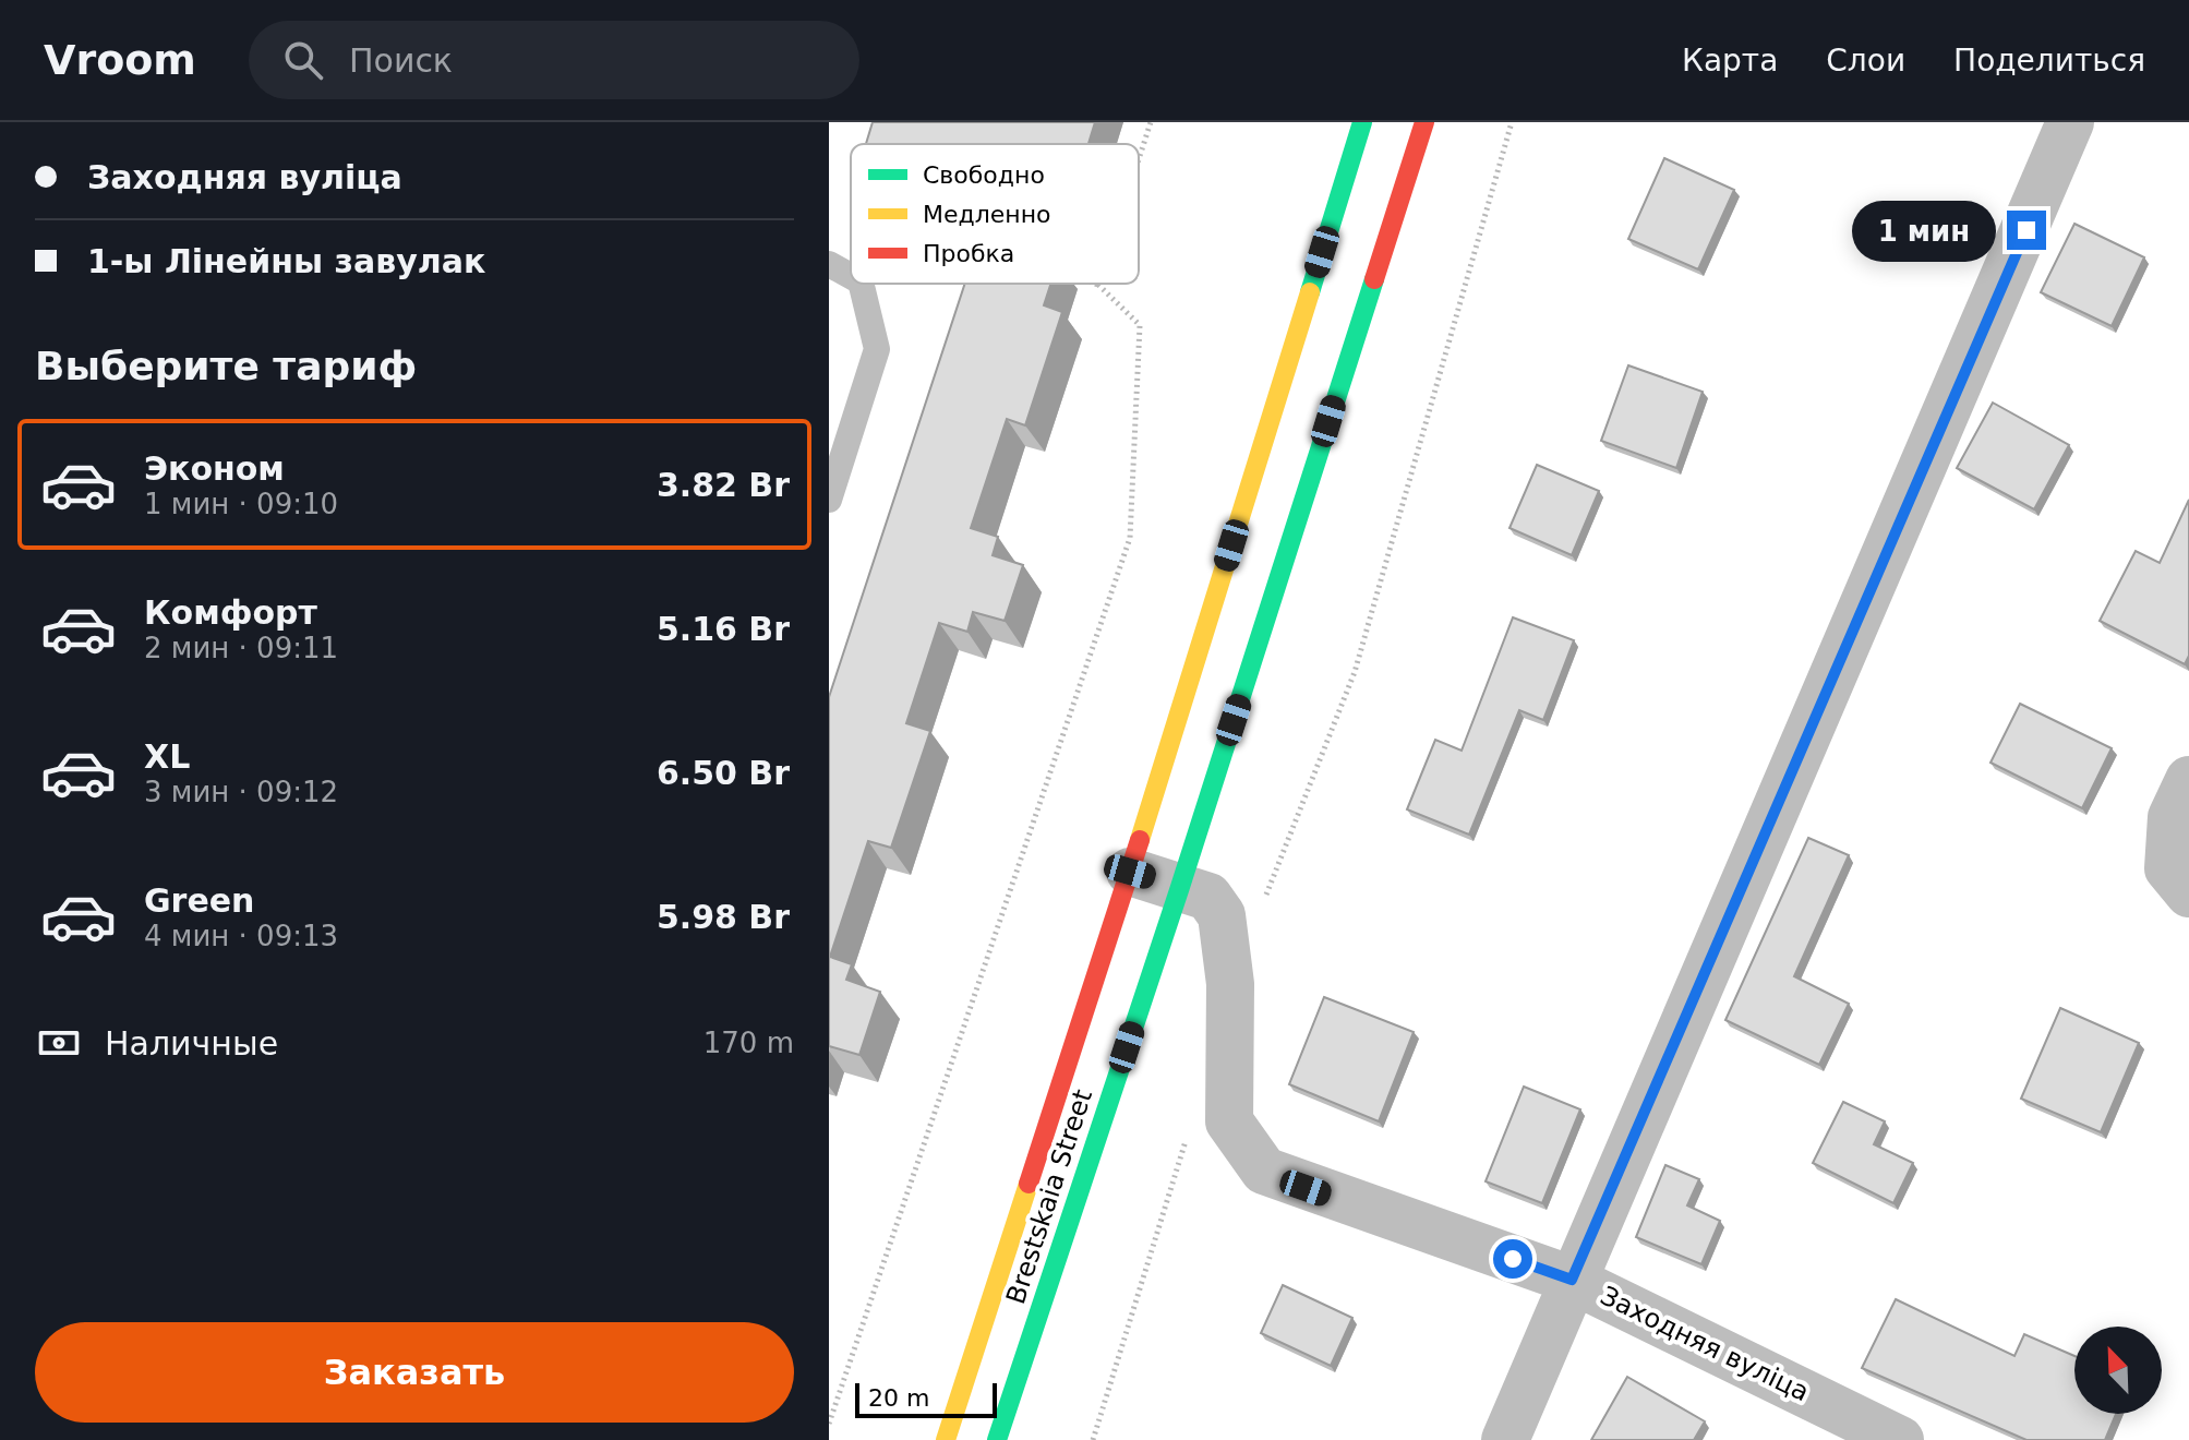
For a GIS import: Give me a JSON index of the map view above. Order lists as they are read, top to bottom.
{
  "streets": {
    "main road": ["Brestskaia Street"],
    "street": ["Заходняя вуліца"]
  },
  "crossings": [
    ["Brestskaia Street", "Заходняя вуліца"]
  ],
  "legend": ["Свободно", "Медленно", "Пробка"],
  "scale_bar": "20 m",
  "north": "top left",
  "page": {
    "header": "Vroom",
    "search": "Поиск",
    "nav": ["Карта", "Слои", "Поделиться"],
    "banner": ["Заходняя вуліца", "1-ы Лінейны завулак"],
    "bubble": "1 мин",
    "heading": "Выберите тариф",
    "list": [
      {
        "name": "Эконом",
        "note": "1 мин · 09:10",
        "value": "3.82 Br"
      },
      {
        "name": "Комфорт",
        "note": "2 мин · 09:11",
        "value": "5.16 Br"
      },
      {
        "name": "XL",
        "note": "3 мин · 09:12",
        "value": "6.50 Br"
      },
      {
        "name": "Green",
        "note": "4 мин · 09:13",
        "value": "5.98 Br"
      }
    ],
    "pay": ["Наличные", "170 m"],
    "buttons": "Заказать",
    "scale": "20 m"
  }
}
